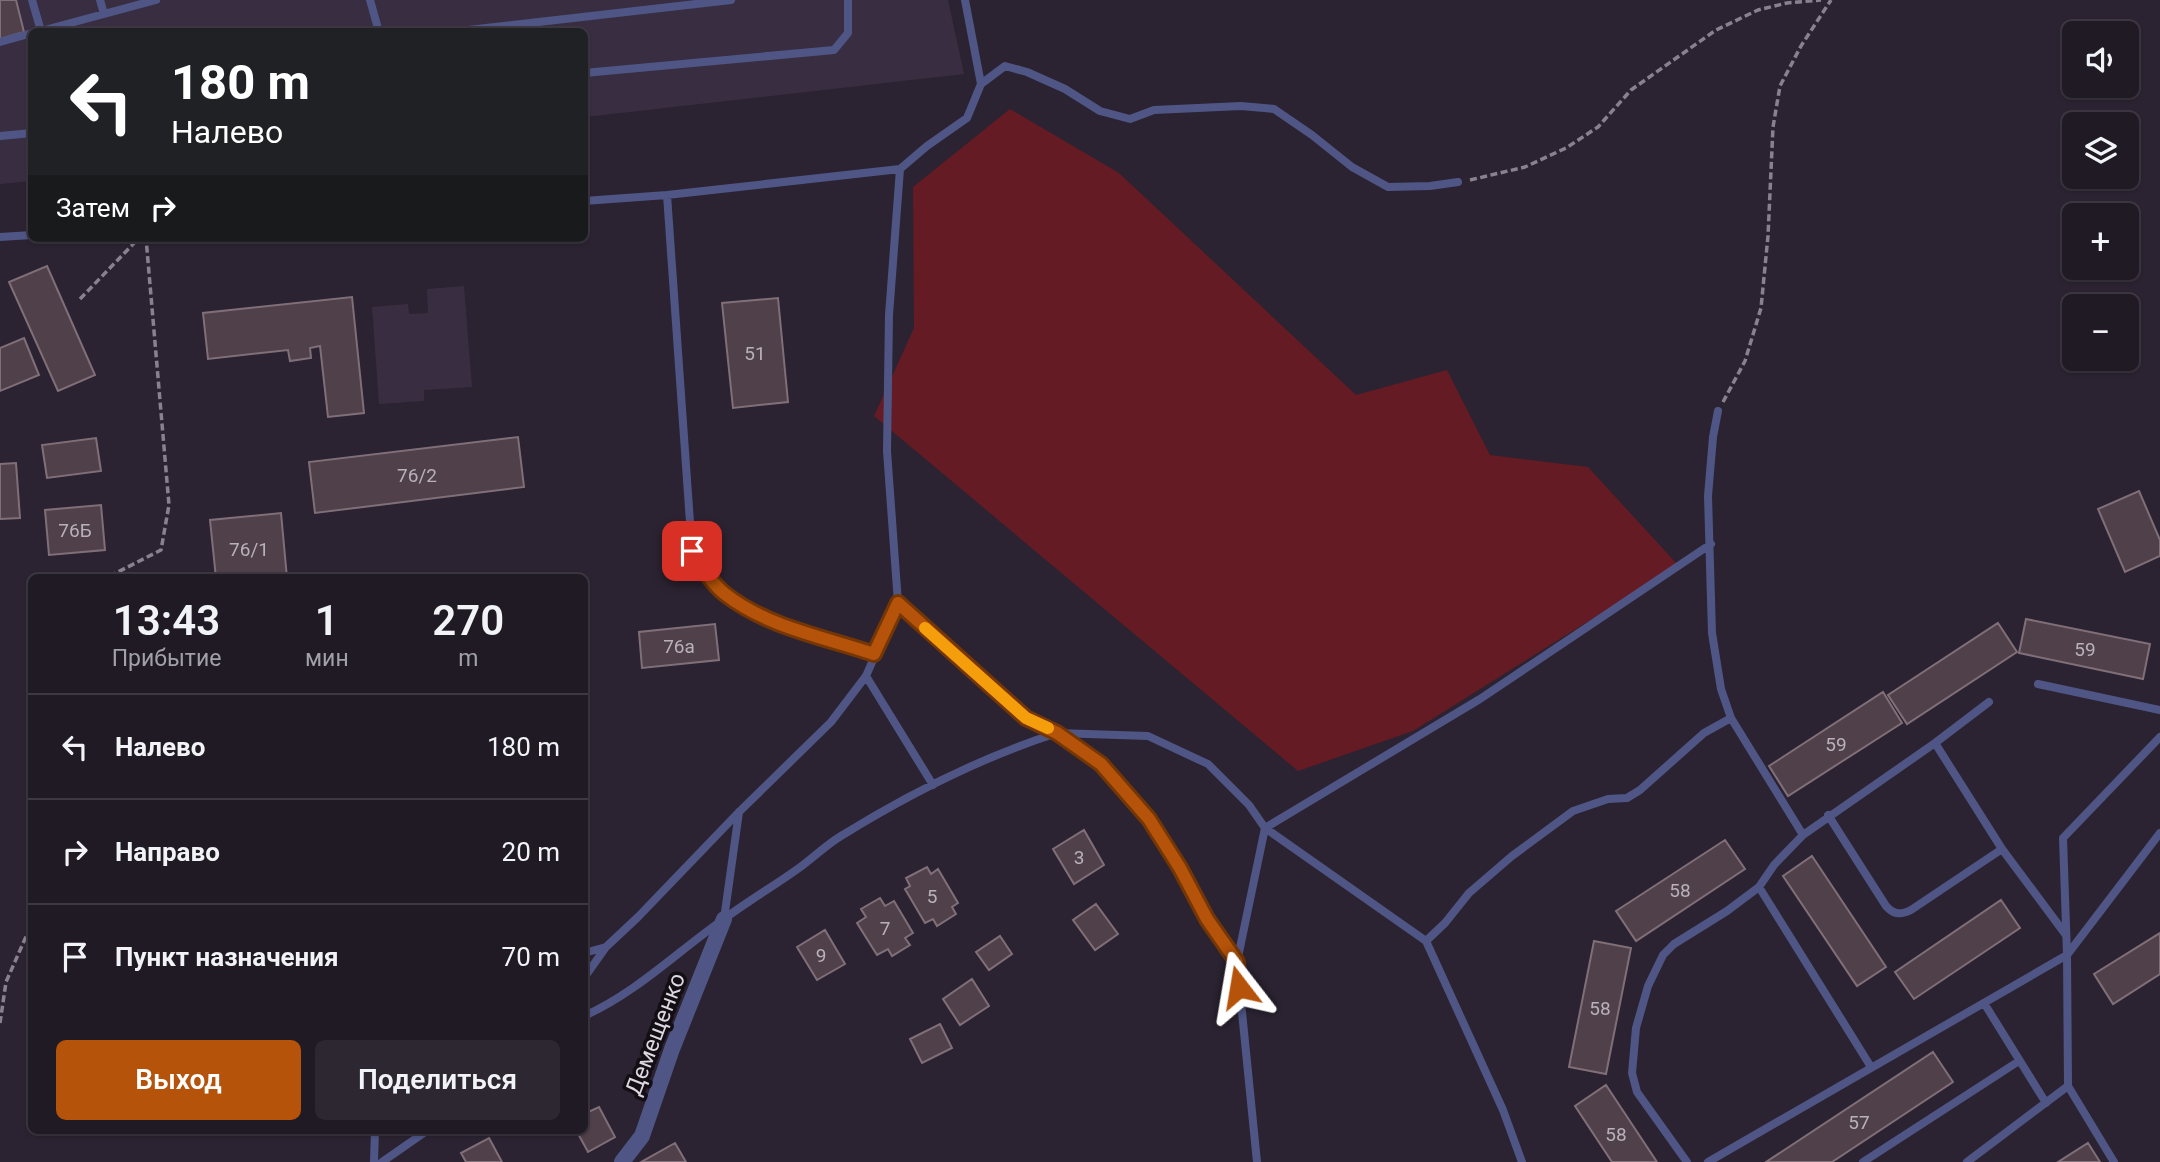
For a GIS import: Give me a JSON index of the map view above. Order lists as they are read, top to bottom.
{
  "streets": {
    "street": ["Демещенко"]
  },
  "house_numbers": [
    "51",
    "76/2",
    "76Б",
    "76/1",
    "76а",
    "59",
    "59",
    "3",
    "58",
    "5",
    "7",
    "9",
    "58",
    "57",
    "58"
  ],
  "page": {
    "map_buttons": ["+", "−"],
    "turn": ["180 m", "Налево"],
    "then": "Затем",
    "eta": [
      "13:43",
      "Прибытие",
      "1",
      "мин",
      "270",
      "m"
    ],
    "list": [
      {
        "name": "Налево",
        "value": "180 m"
      },
      {
        "name": "Направо",
        "value": "20 m"
      },
      {
        "name": "Пункт назначения",
        "value": "70 m"
      }
    ],
    "buttons": ["Выход", "Поделиться"]
  }
}
